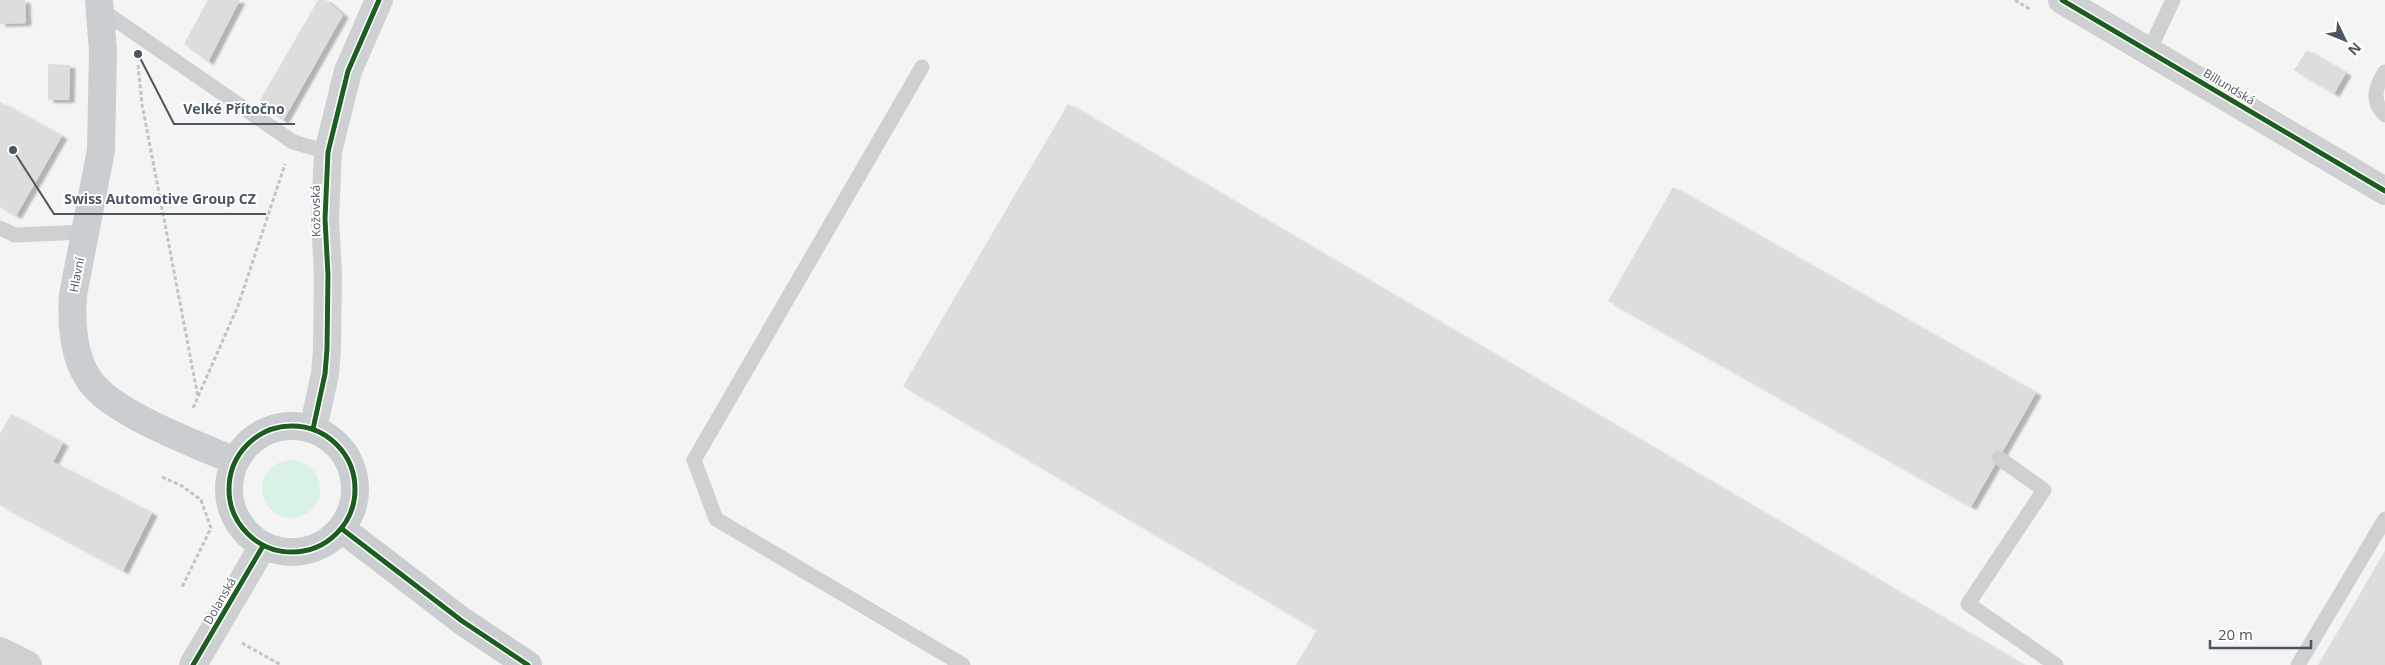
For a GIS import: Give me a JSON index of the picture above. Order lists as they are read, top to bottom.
{
  "streets": {
    "main road": ["Hlavní"],
    "street": ["Billundská", "Kožovská", "Dolanská"]
  },
  "crossings": [
    ["Kožovská", "Hlavní"],
    ["Kožovská", "Dolanská"],
    ["Hlavní", "Dolanská"]
  ],
  "places": ["Velké Přítočno", "Swiss Automotive Group CZ"],
  "scale_bar": "20 m",
  "north": "bottom right"
}
